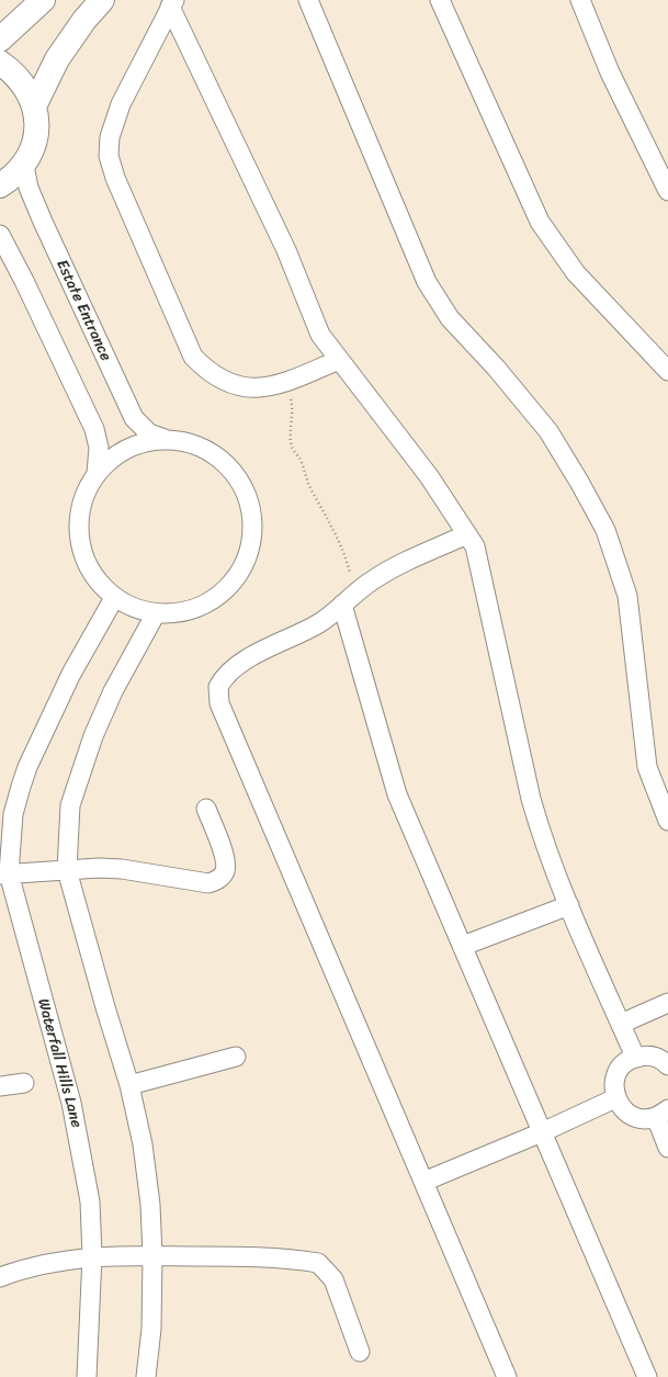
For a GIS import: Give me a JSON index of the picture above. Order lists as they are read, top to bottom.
{
  "streets": {
    "street": ["Estate Entrance", "Waterfall Hills Lane"]
  }
}
